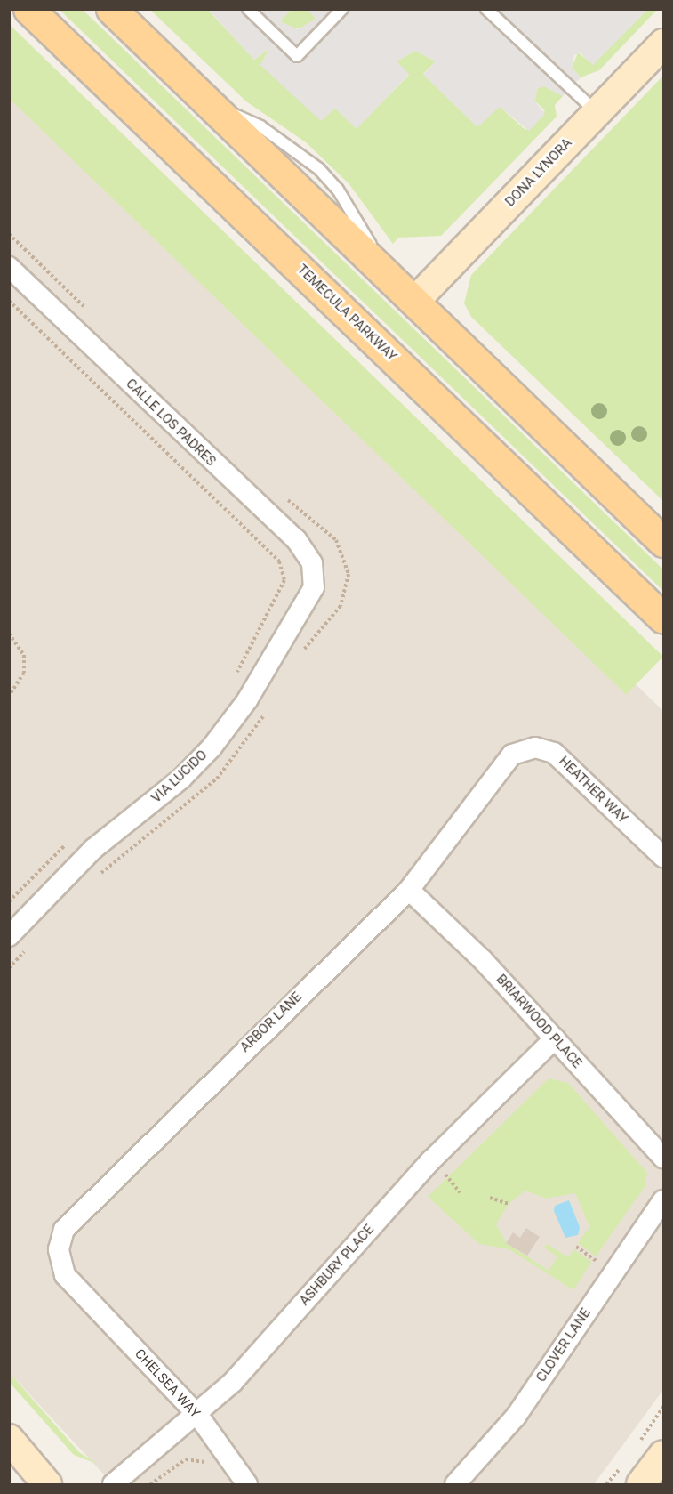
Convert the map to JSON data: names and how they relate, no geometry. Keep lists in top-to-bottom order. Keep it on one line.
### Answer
{"streets":{"main road":["TEMECULA PARKWAY"],"street":["DONA LYNORA","CALLE LOS PADRES","VIA LUCIDO","HEATHER WAY","BRIARWOOD PLACE","ARBOR LANE","ASHBURY PLACE","CLOVER LANE","CHELSEA WAY"]},"crossings":[["CALLE LOS PADRES","VIA LUCIDO"],["HEATHER WAY","ARBOR LANE"],["BRIARWOOD PLACE","ARBOR LANE"],["BRIARWOOD PLACE","ASHBURY PLACE"],["ARBOR LANE","CHELSEA WAY"],["ASHBURY PLACE","CHELSEA WAY"]]}
